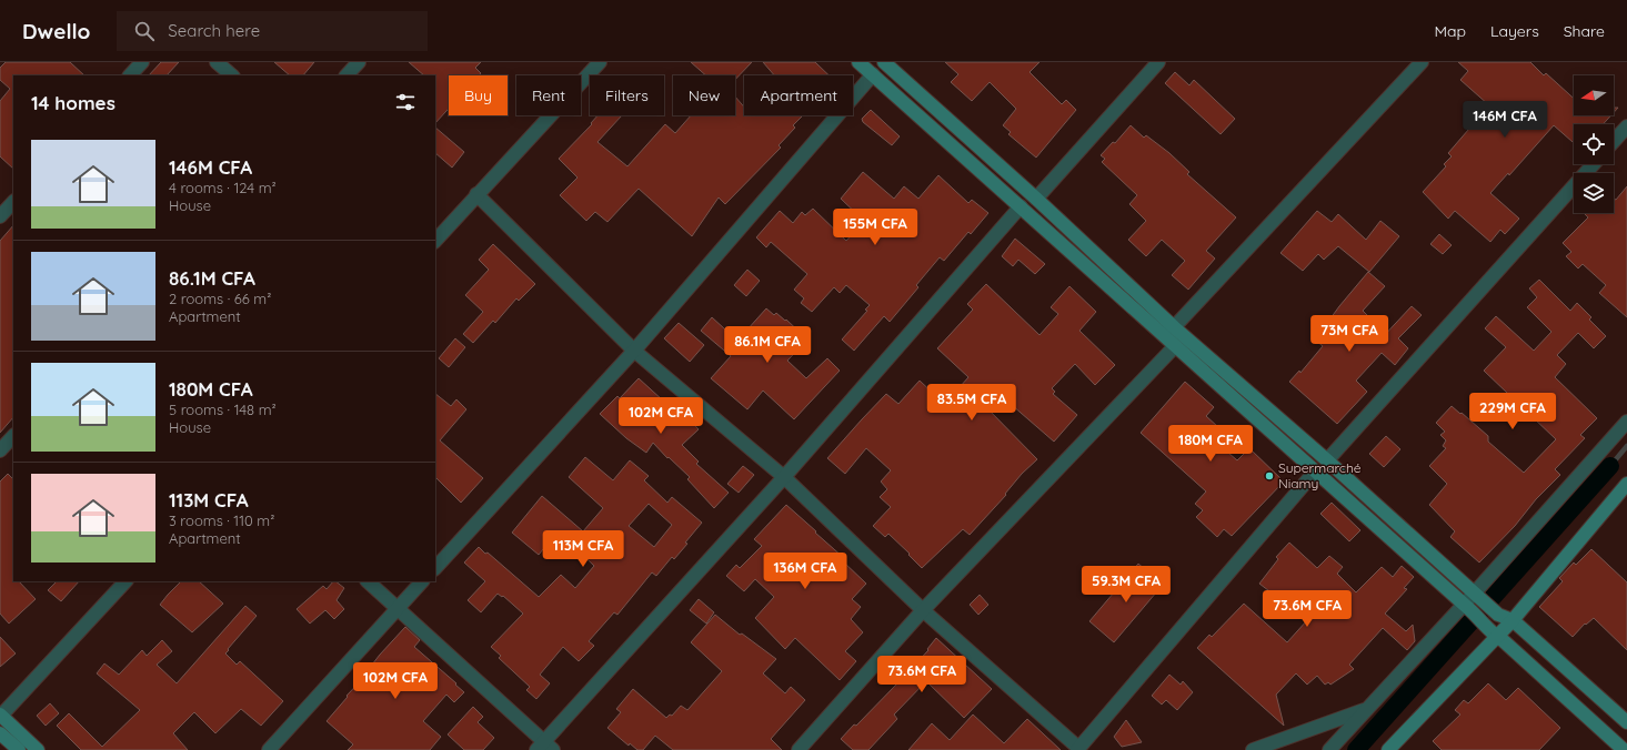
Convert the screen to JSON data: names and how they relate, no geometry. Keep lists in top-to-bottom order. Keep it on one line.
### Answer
{"places":["Supermarché Niamy"],"north":"left","page":{"header":"Dwello","search":"Search here","nav":["Map","Layers","Share"],"chip":["Buy","Rent","Filters","New","Apartment"],"heading":"14 homes","price":["146M CFA","155M CFA","73M CFA","86.1M CFA","83.5M CFA","229M CFA","102M CFA","180M CFA","113M CFA","136M CFA","59.3M CFA","73.6M CFA","73.6M CFA","102M CFA"],"list":[{"name":"146M CFA","note":"4 rooms · 124 m² · House"},{"name":"86.1M CFA","note":"2 rooms · 66 m² · Apartment"},{"name":"180M CFA","note":"5 rooms · 148 m² · House"},{"name":"113M CFA","note":"3 rooms · 110 m² · Apartment"}]}}
